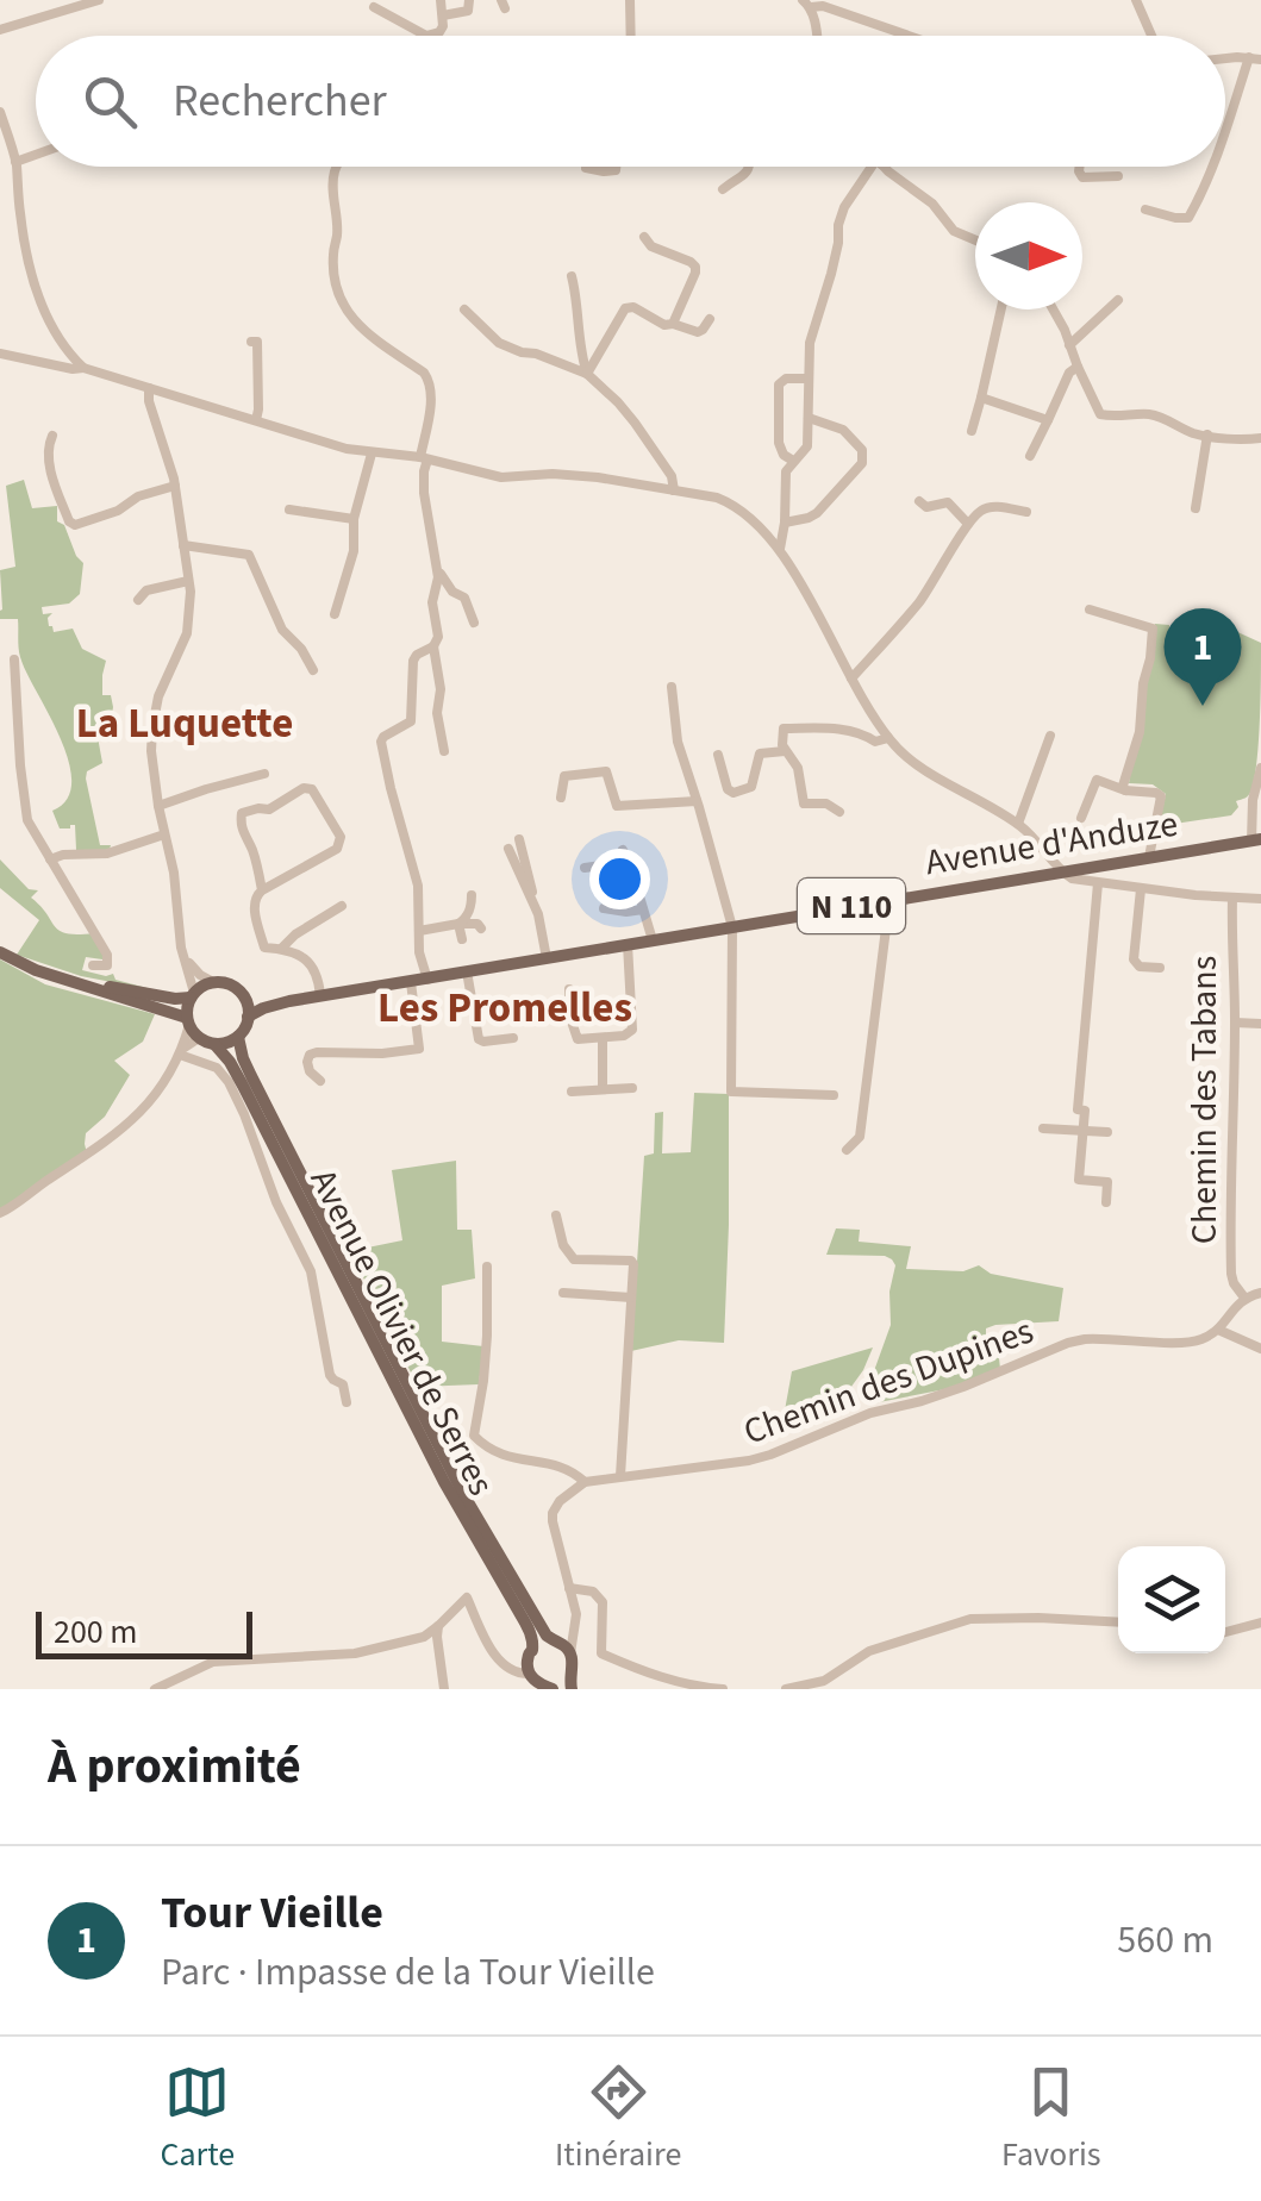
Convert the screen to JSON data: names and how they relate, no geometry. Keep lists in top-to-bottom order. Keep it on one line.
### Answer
{"streets":{"main road":["Avenue d'Anduze","N 110","Avenue Olivier de Serres"],"street":["Chemin des Tabans","Chemin des Dupines"]},"crossings":[["Avenue d'Anduze","Avenue Olivier de Serres"]],"districts":["La Luquette","Les Promelles"],"scale_bar":"200 m","north":"right","page":{"search":"Rechercher","pins":"1","scale":"200 m","heading":"À proximité","list":[{"mark":"1","name":"Tour Vieille","note":"Parc · Impasse de la Tour Vieille","value":"560 m"}],"nav":["Carte","Itinéraire","Favoris"]}}
